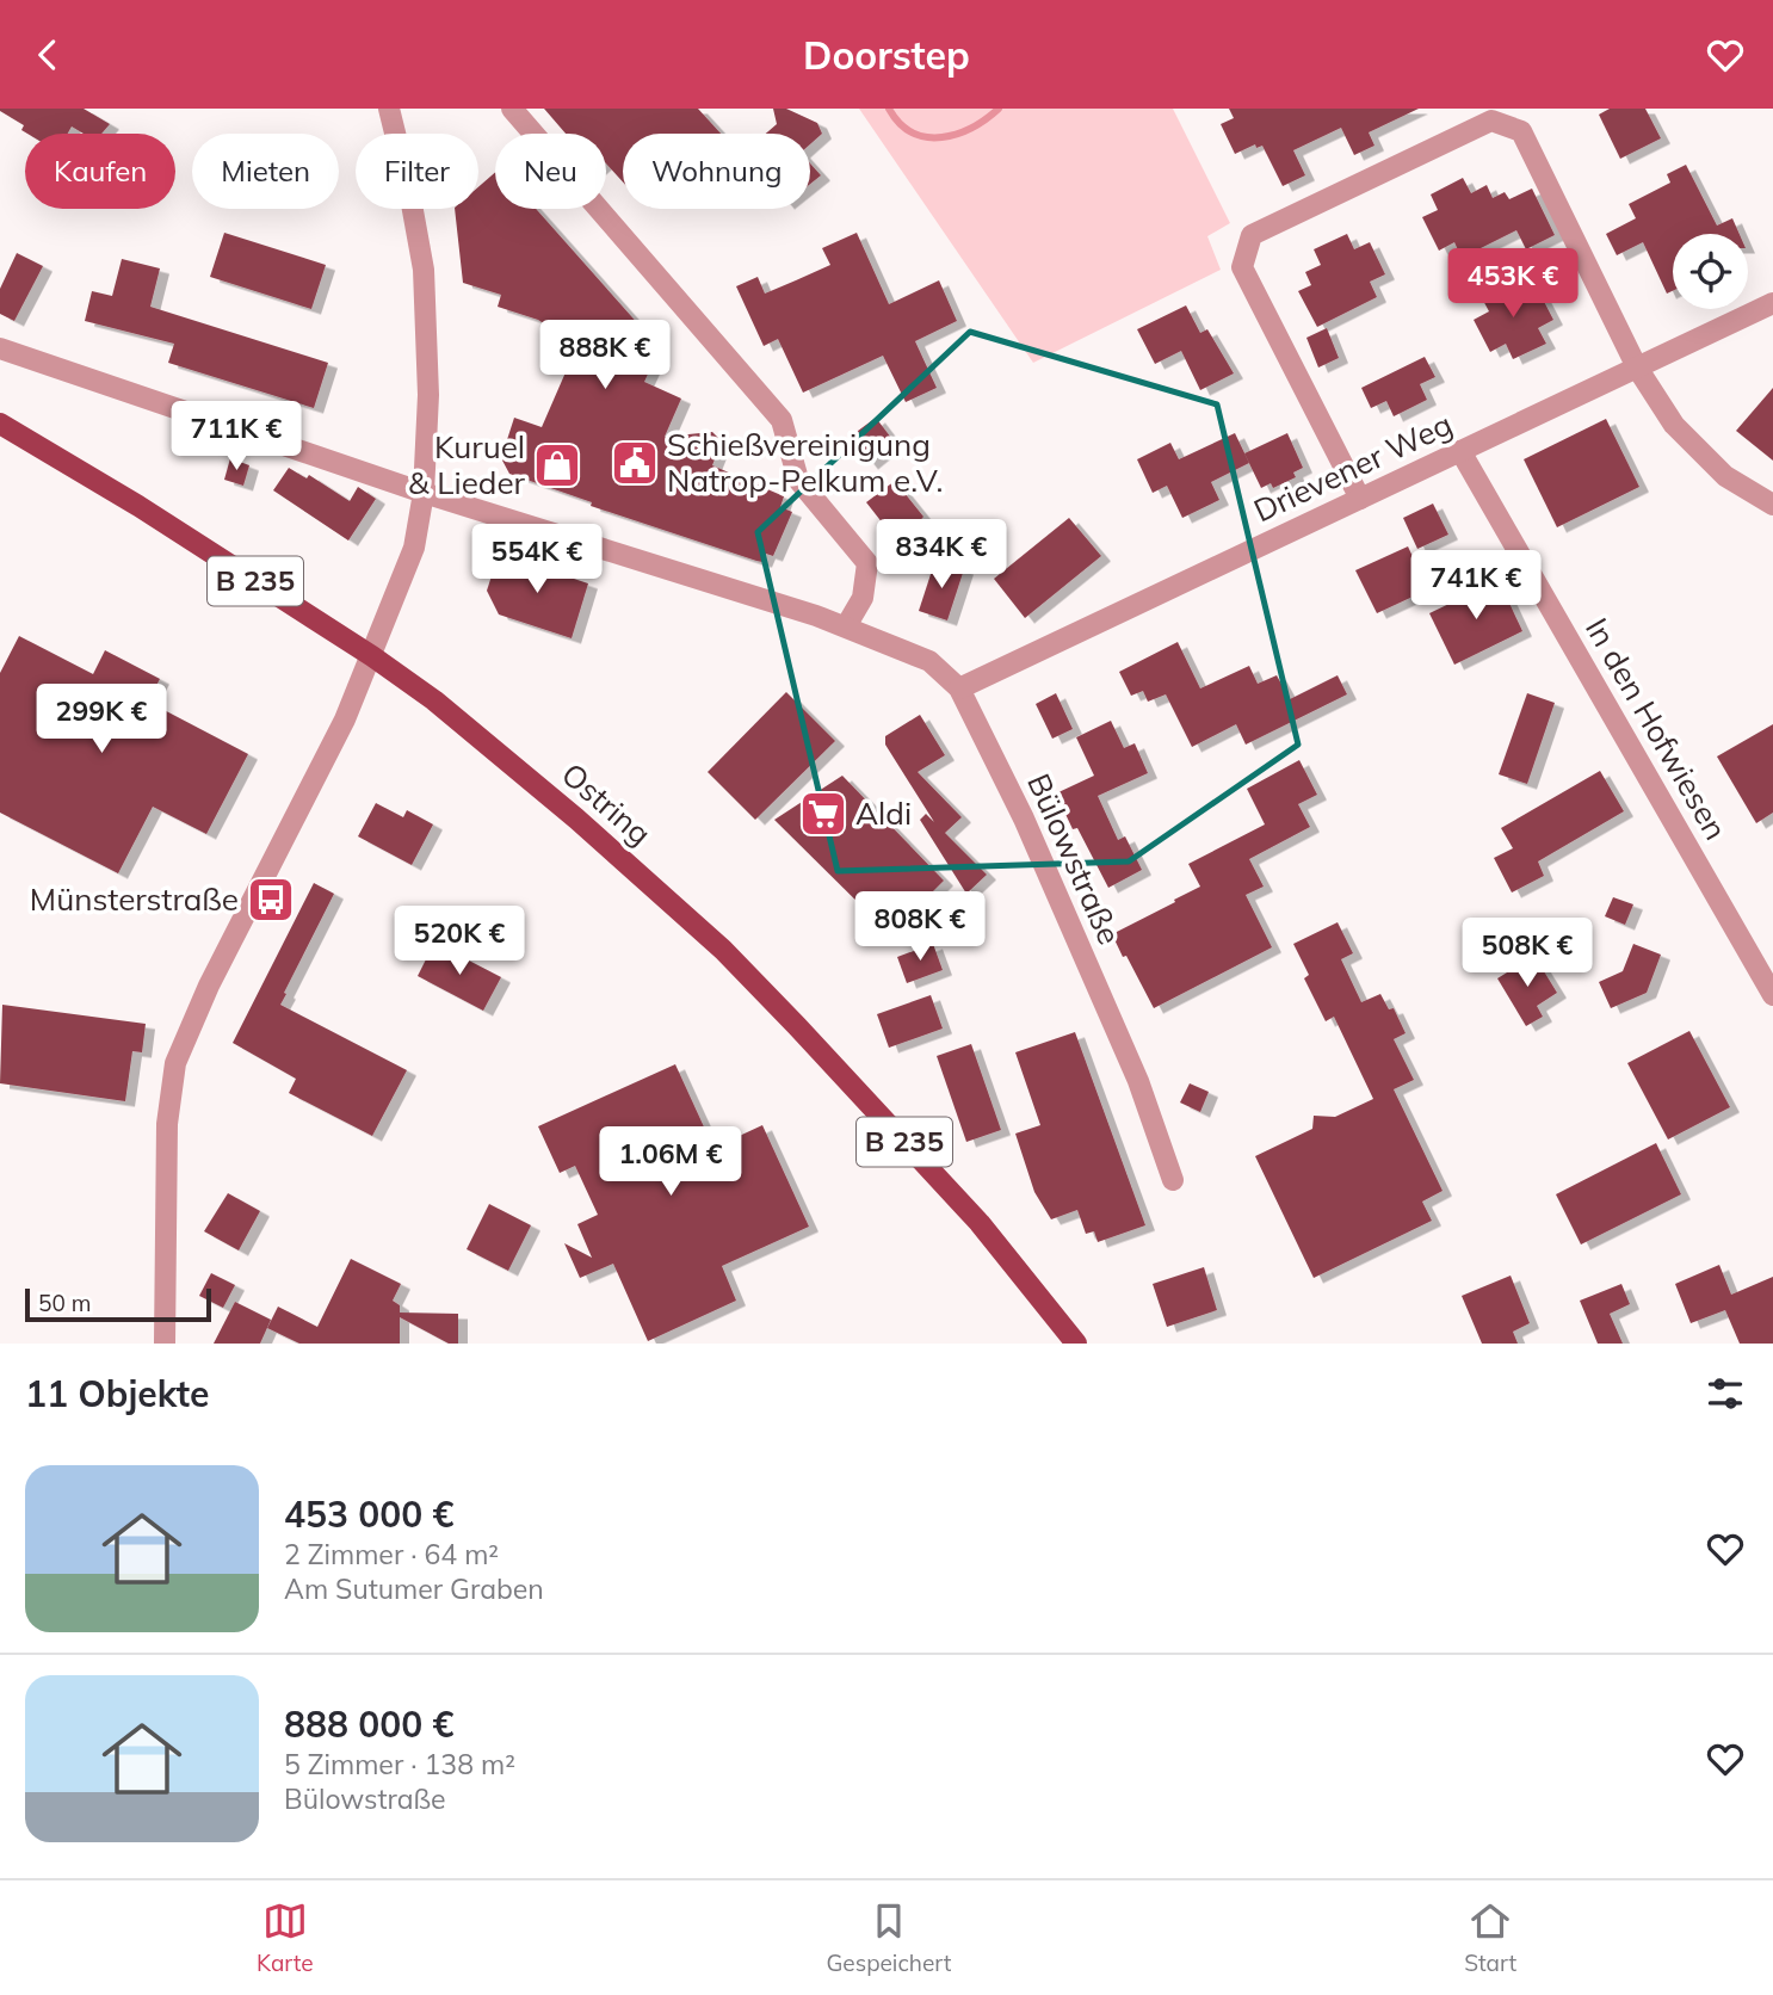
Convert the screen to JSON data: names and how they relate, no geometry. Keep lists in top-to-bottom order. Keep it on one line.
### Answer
{"streets":{"main road":["B 235","Ostring"],"street":["Drievener Weg","In den Hofwiesen","Bülowstraße"]},"crossings":[["Drievener Weg","In den Hofwiesen"],["Drievener Weg","Bülowstraße"]],"places":{"public building":["Schießvereinigung Natrop-Pelkum e.V."],"shop":["Kuruel & Lieder"],"supermarket":["Aldi"],"bus stop":["Münsterstraße"]},"scale_bar":"50 m","page":{"header":"Doorstep","chip":["Kaufen","Mieten","Filter","Neu","Wohnung"],"price":["453K €","888K €","711K €","834K €","554K €","741K €","299K €","808K €","520K €","508K €","1.06M €"],"scale":"50 m","heading":"11 Objekte","list":[{"name":"453 000 €","note":"2 Zimmer · 64 m² · Am Sutumer Graben"},{"name":"888 000 €","note":"5 Zimmer · 138 m² · Bülowstraße"}],"tabs":["Karte","Gespeichert","Start"]}}
